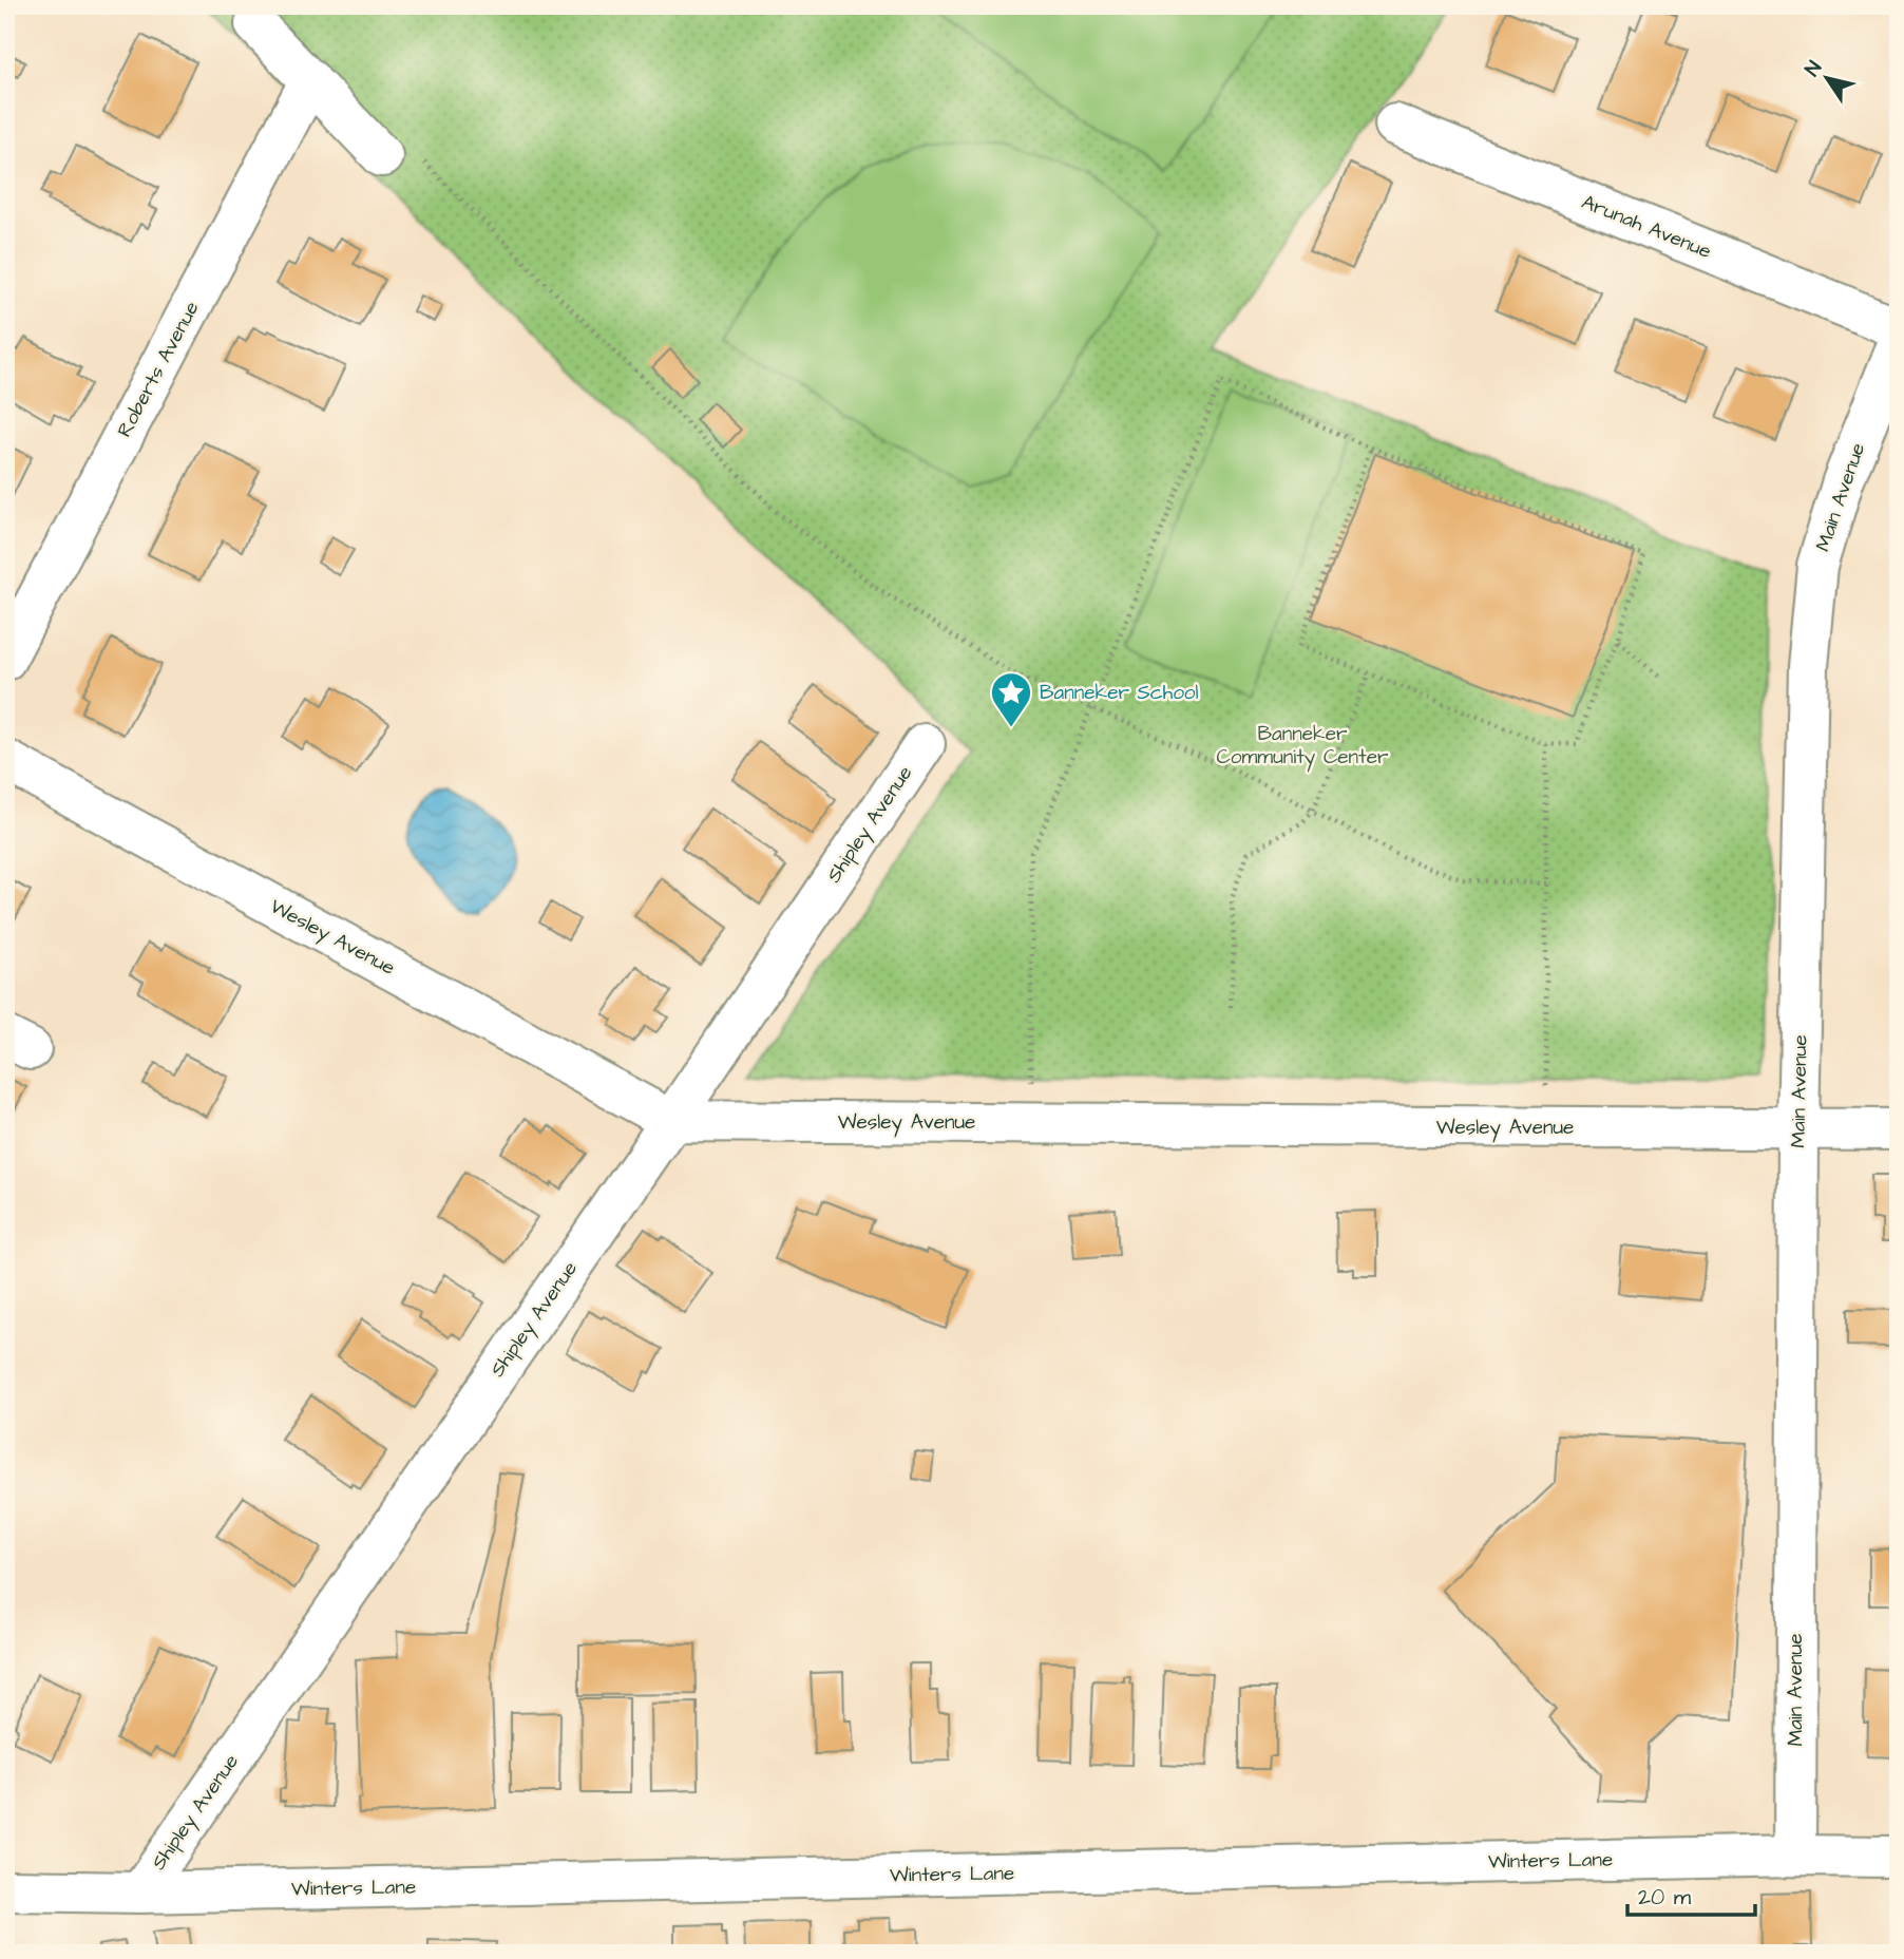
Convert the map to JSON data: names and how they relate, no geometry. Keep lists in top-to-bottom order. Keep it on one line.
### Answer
{"streets":{"street":["Arunah Avenue","Roberts Avenue","Main Avenue","Shipley Avenue","Wesley Avenue","Winters Lane"]},"crossings":[["Main Avenue","Wesley Avenue"],["Main Avenue","Winters Lane"],["Shipley Avenue","Wesley Avenue"],["Shipley Avenue","Winters Lane"]],"parks":["Banneker Community Center"],"places":{"place":["Banneker School"]},"scale_bar":"20 m","north":"top left"}
